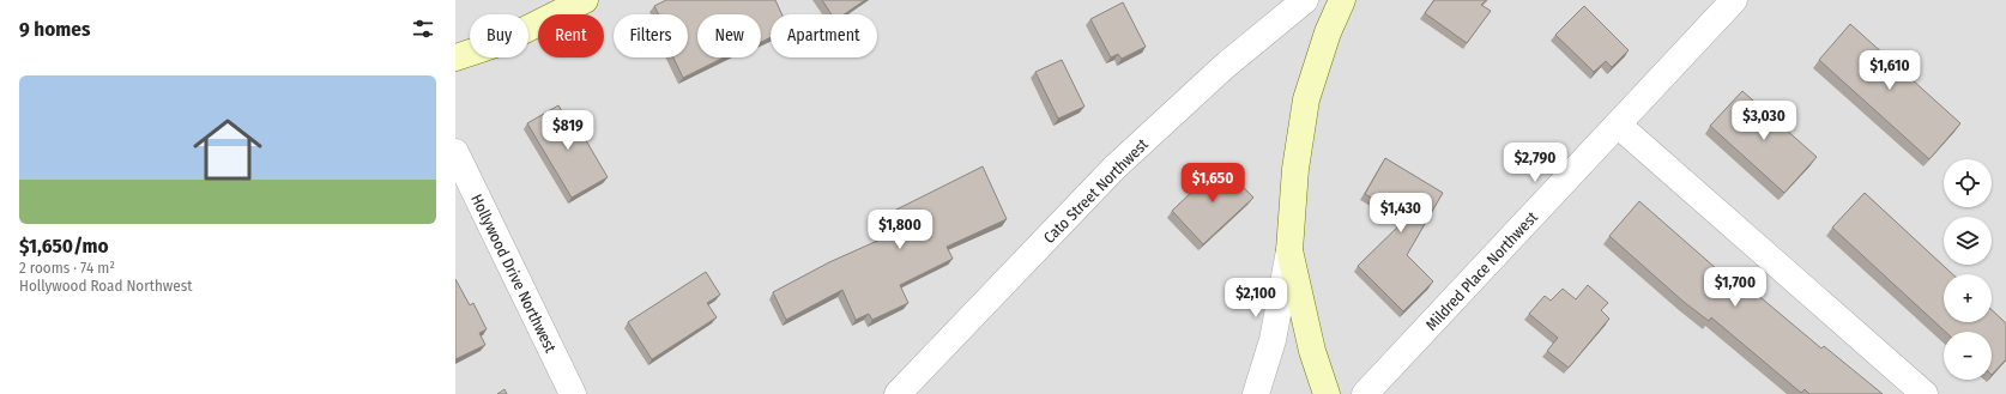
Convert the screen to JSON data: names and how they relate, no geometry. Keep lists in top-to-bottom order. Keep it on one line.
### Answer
{"streets":{"street":["Cato Street Northwest","Mildred Place Northwest","Hollywood Drive Northwest"]},"page":{"heading":"9 homes","chip":["Buy","Rent","Filters","New","Apartment"],"price":["$1,610","$3,030","$819","$2,790","$1,650","$1,430","$1,800","$1,700","$2,100"],"list":[{"name":"$1,650/mo","note":"2 rooms · 74 m² · Hollywood Road Northwest"}],"map_buttons":["+","−"]}}
